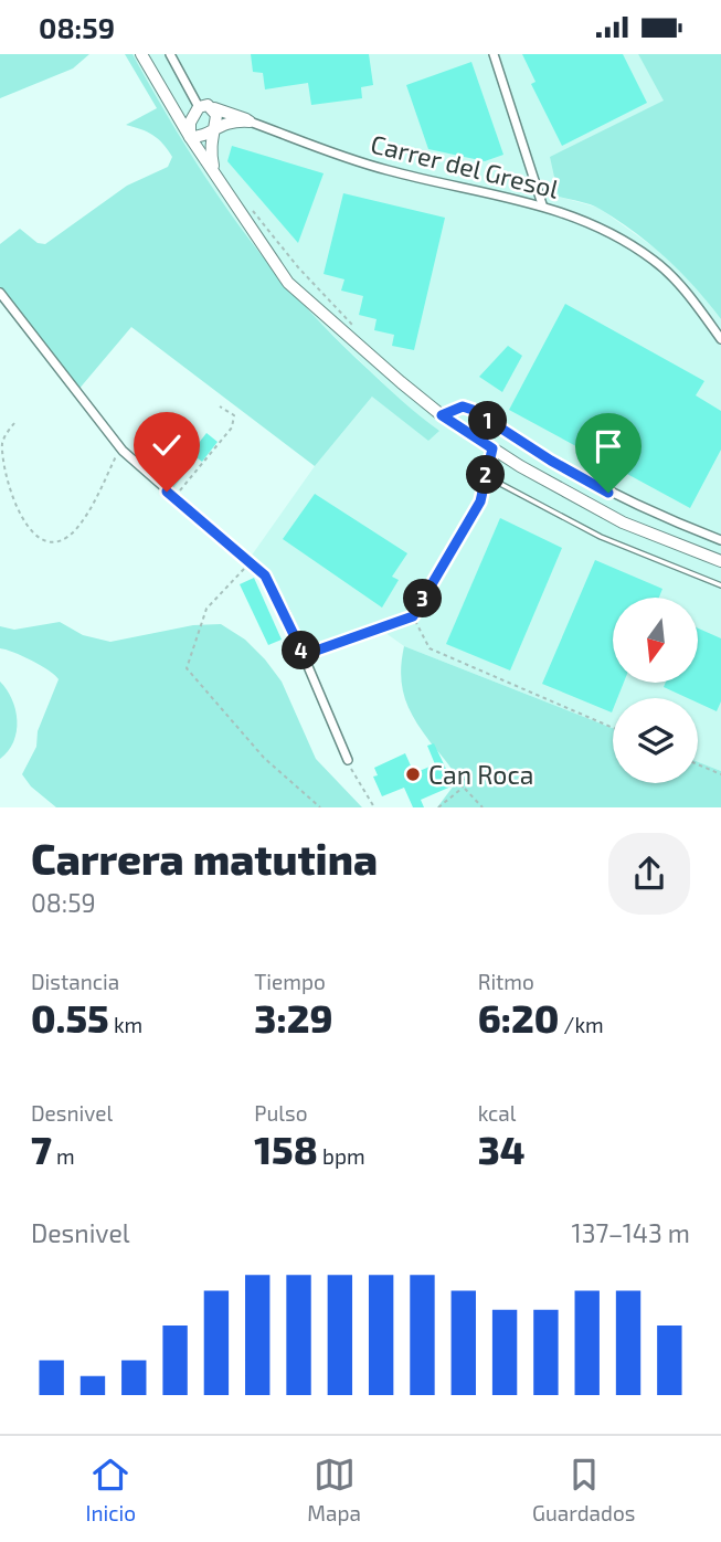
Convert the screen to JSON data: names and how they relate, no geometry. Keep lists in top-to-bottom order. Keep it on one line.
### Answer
{"streets":{"street":["Carrer del Gresol"]},"places":["Can Roca"],"north":"bottom","page":{"status":"08:59","pins":["1","2","3","4"],"heading":["Carrera matutina","08:59"],"stats":[["Distancia","0.55 km"],["Tiempo","3:29"],["Ritmo","6:20 /km"],["Desnivel","7 m"],["Pulso","158 bpm"],["kcal","34"]],"chart":["Desnivel","137–143 m"],"tabs":["Inicio","Mapa","Guardados"]}}
